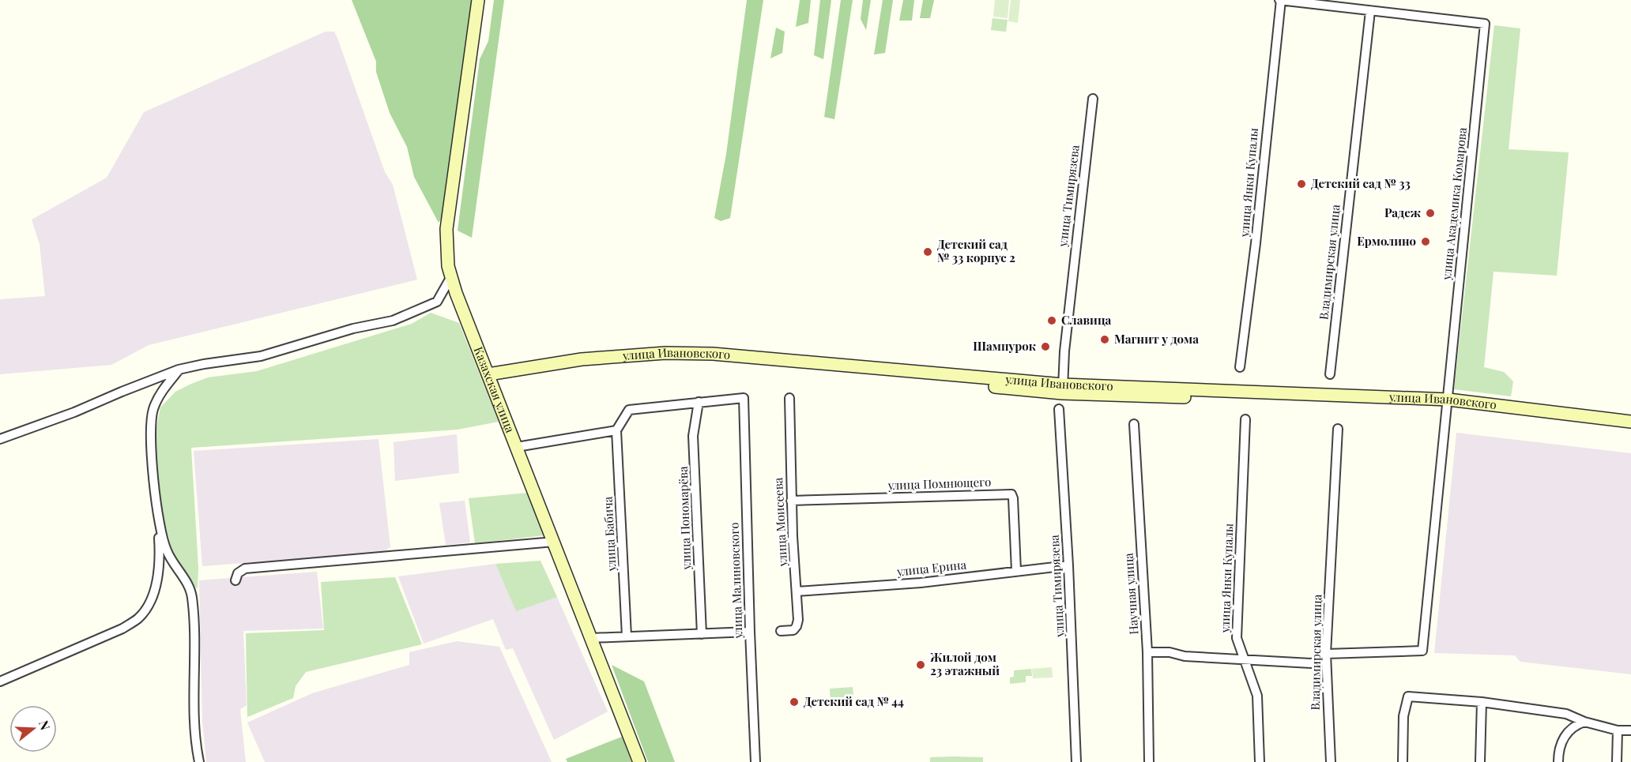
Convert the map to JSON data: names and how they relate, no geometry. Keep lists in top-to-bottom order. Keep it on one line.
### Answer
{"streets":{"street":["улица Янки Купалы","улица Тимирязева","улица Академика Комарова","Владимирская улица","улица Ивановского","Казахская улица","улица Помнющего","улица Пономарёва","улица Моисеева","улица Бабича","улица Ерина","улица Малиновского","Научная улица"]},"crossings":[["улица Тимирязева","улица Ивановского"],["улица Тимирязева","улица Ерина"],["улица Академика Комарова","Владимирская улица"],["улица Академика Комарова","улица Ивановского"],["улица Ивановского","Казахская улица"],["улица Помнющего","улица Моисеева"],["улица Помнющего","улица Ерина"],["улица Пономарёва","улица Малиновского"],["улица Моисеева","улица Ерина"]],"places":["Детский сад № 33","Радеж","Ермолино","Детский сад № 33 корпус 2","Славица","Магнит у дома","Шампурок","Жилой дом 23 этажный","Детский сад № 44"],"north":"right"}
